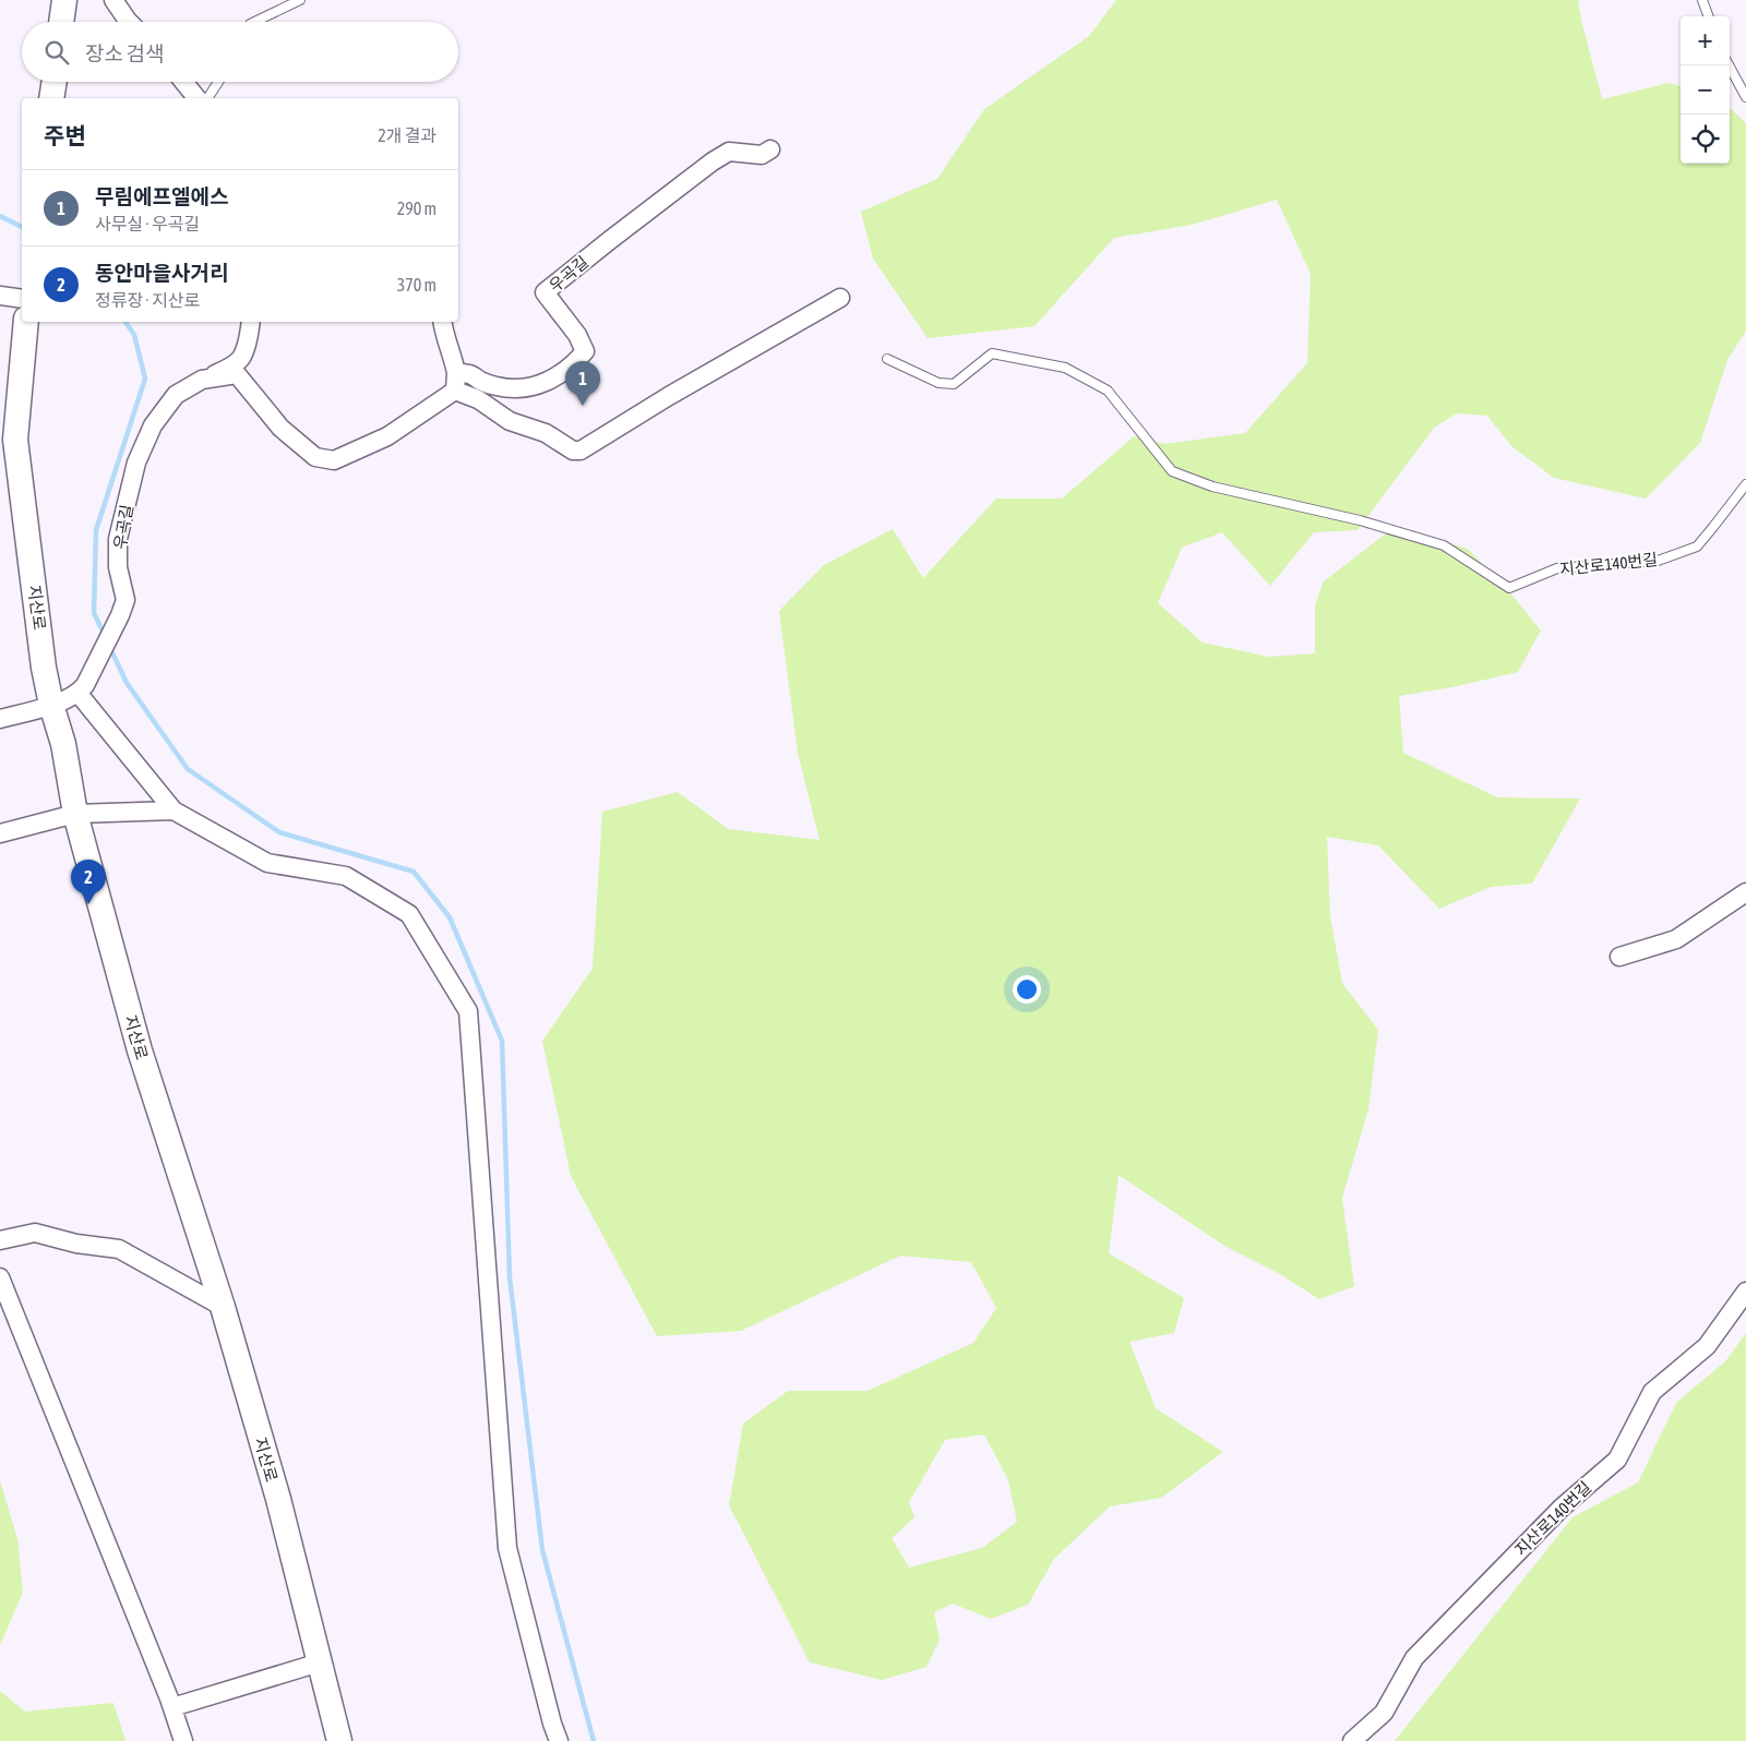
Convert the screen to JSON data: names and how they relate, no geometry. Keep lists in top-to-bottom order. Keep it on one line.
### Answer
{"streets":{"main road":["지산로"],"street":["우곡길","지산로140번길"]},"page":{"map_buttons":["+","−"],"search":"장소 검색","heading":["주변","2개 결과"],"list":[{"mark":"1","name":"무림에프엘에스","note":"사무실 · 우곡길","value":"290 m"},{"mark":"2","name":"동안마을사거리","note":"정류장 · 지산로","value":"370 m"}],"pins":["1","2"]}}
